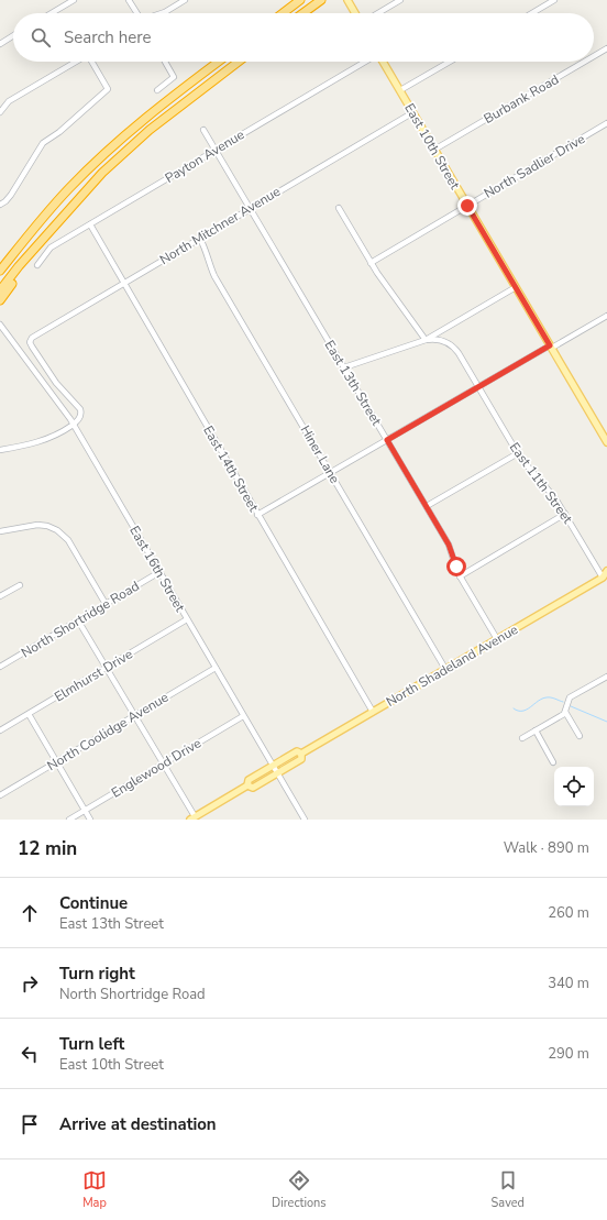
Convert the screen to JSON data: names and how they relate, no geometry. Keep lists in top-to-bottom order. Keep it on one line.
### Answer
{"streets":{"main road":["East 10th Street","North Shadeland Avenue"],"street":["Burbank Road","Payton Avenue","North Sadlier Drive","North Mitchner Avenue","East 13th Street","Hiner Lane","East 14th Street","East 11th Street","East 16th Street","North Shortridge Road","Elmhurst Drive","North Coolidge Avenue","Englewood Drive"]},"crossings":[["Burbank Road","East 10th Street"],["East 10th Street","North Sadlier Drive"],["East 10th Street","North Mitchner Avenue"],["Payton Avenue","East 13th Street"],["Payton Avenue","East 14th Street"],["North Mitchner Avenue","East 13th Street"],["North Mitchner Avenue","Hiner Lane"],["North Mitchner Avenue","East 14th Street"],["North Mitchner Avenue","East 16th Street"],["East 13th Street","North Shadeland Avenue"],["Hiner Lane","North Shadeland Avenue"],["East 14th Street","North Shadeland Avenue"],["East 11th Street","North Shadeland Avenue"],["East 16th Street","North Shortridge Road"],["East 16th Street","North Shadeland Avenue"],["East 16th Street","Elmhurst Drive"],["East 16th Street","North Coolidge Avenue"],["East 16th Street","Englewood Drive"]],"page":{"search":"Search here","heading":["12 min","Walk · 890 m"],"list":[["Continue","East 13th Street","260 m"],["Turn right","North Shortridge Road","340 m"],["Turn left","East 10th Street","290 m"],"Arrive at destination"],"nav":["Map","Directions","Saved"]}}
